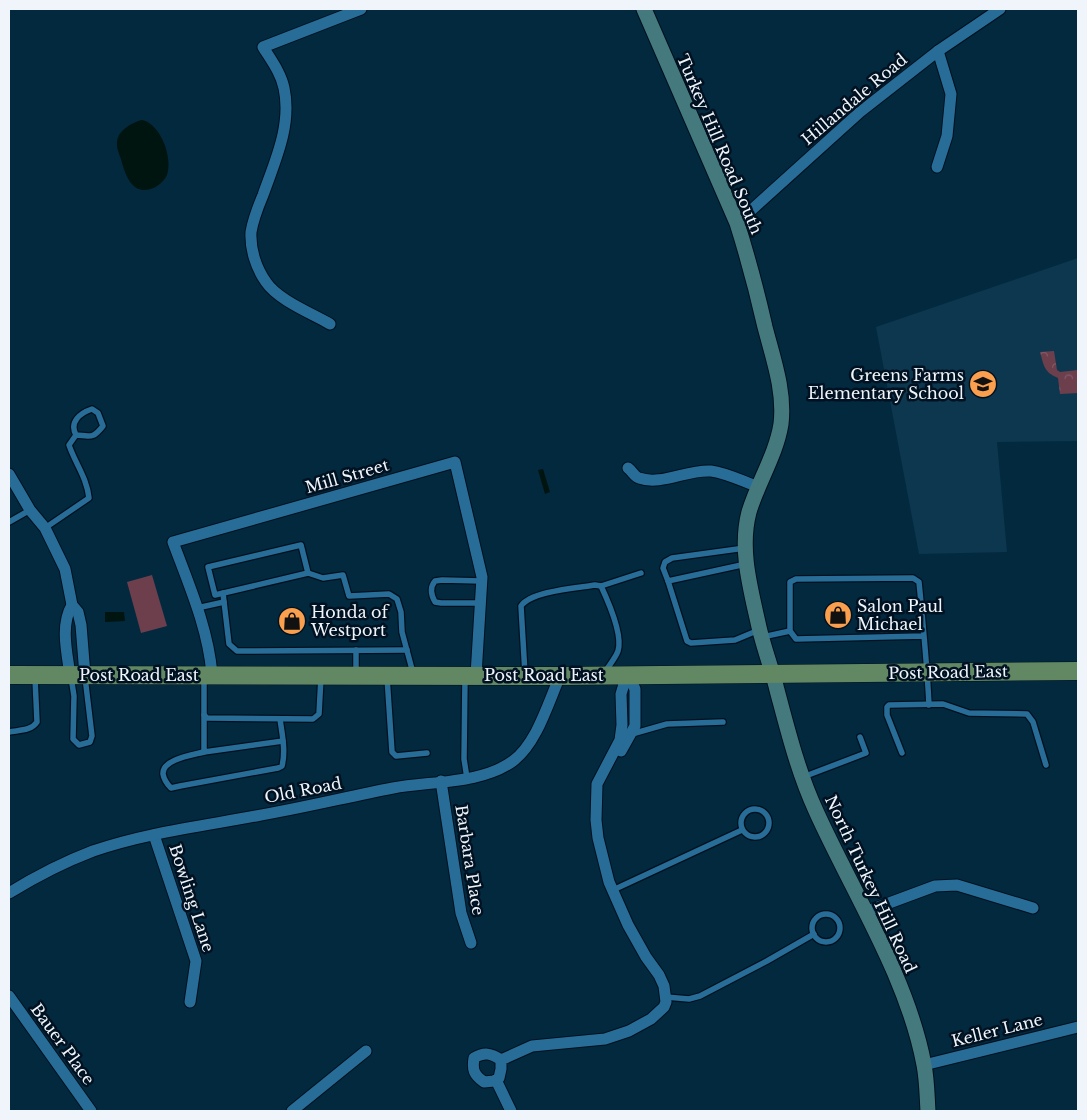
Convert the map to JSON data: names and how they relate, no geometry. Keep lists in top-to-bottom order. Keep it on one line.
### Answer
{"streets":{"main road":["Post Road East"],"street":["Hillandale Road","Turkey Hill Road South","Mill Street","Old Road","Barbara Place","North Turkey Hill Road","Bowling Lane","Keller Lane","Bauer Place"]},"crossings":[["Hillandale Road","Turkey Hill Road South"],["Turkey Hill Road South","Post Road East"],["Turkey Hill Road South","North Turkey Hill Road"],["Mill Street","Post Road East"],["Post Road East","Old Road"],["Post Road East","North Turkey Hill Road"],["Old Road","Barbara Place"],["Old Road","Bowling Lane"],["North Turkey Hill Road","Keller Lane"]],"places":{"school or university":["Greens Farms Elementary School"],"shop":["Salon Paul Michael","Honda of Westport"]}}
